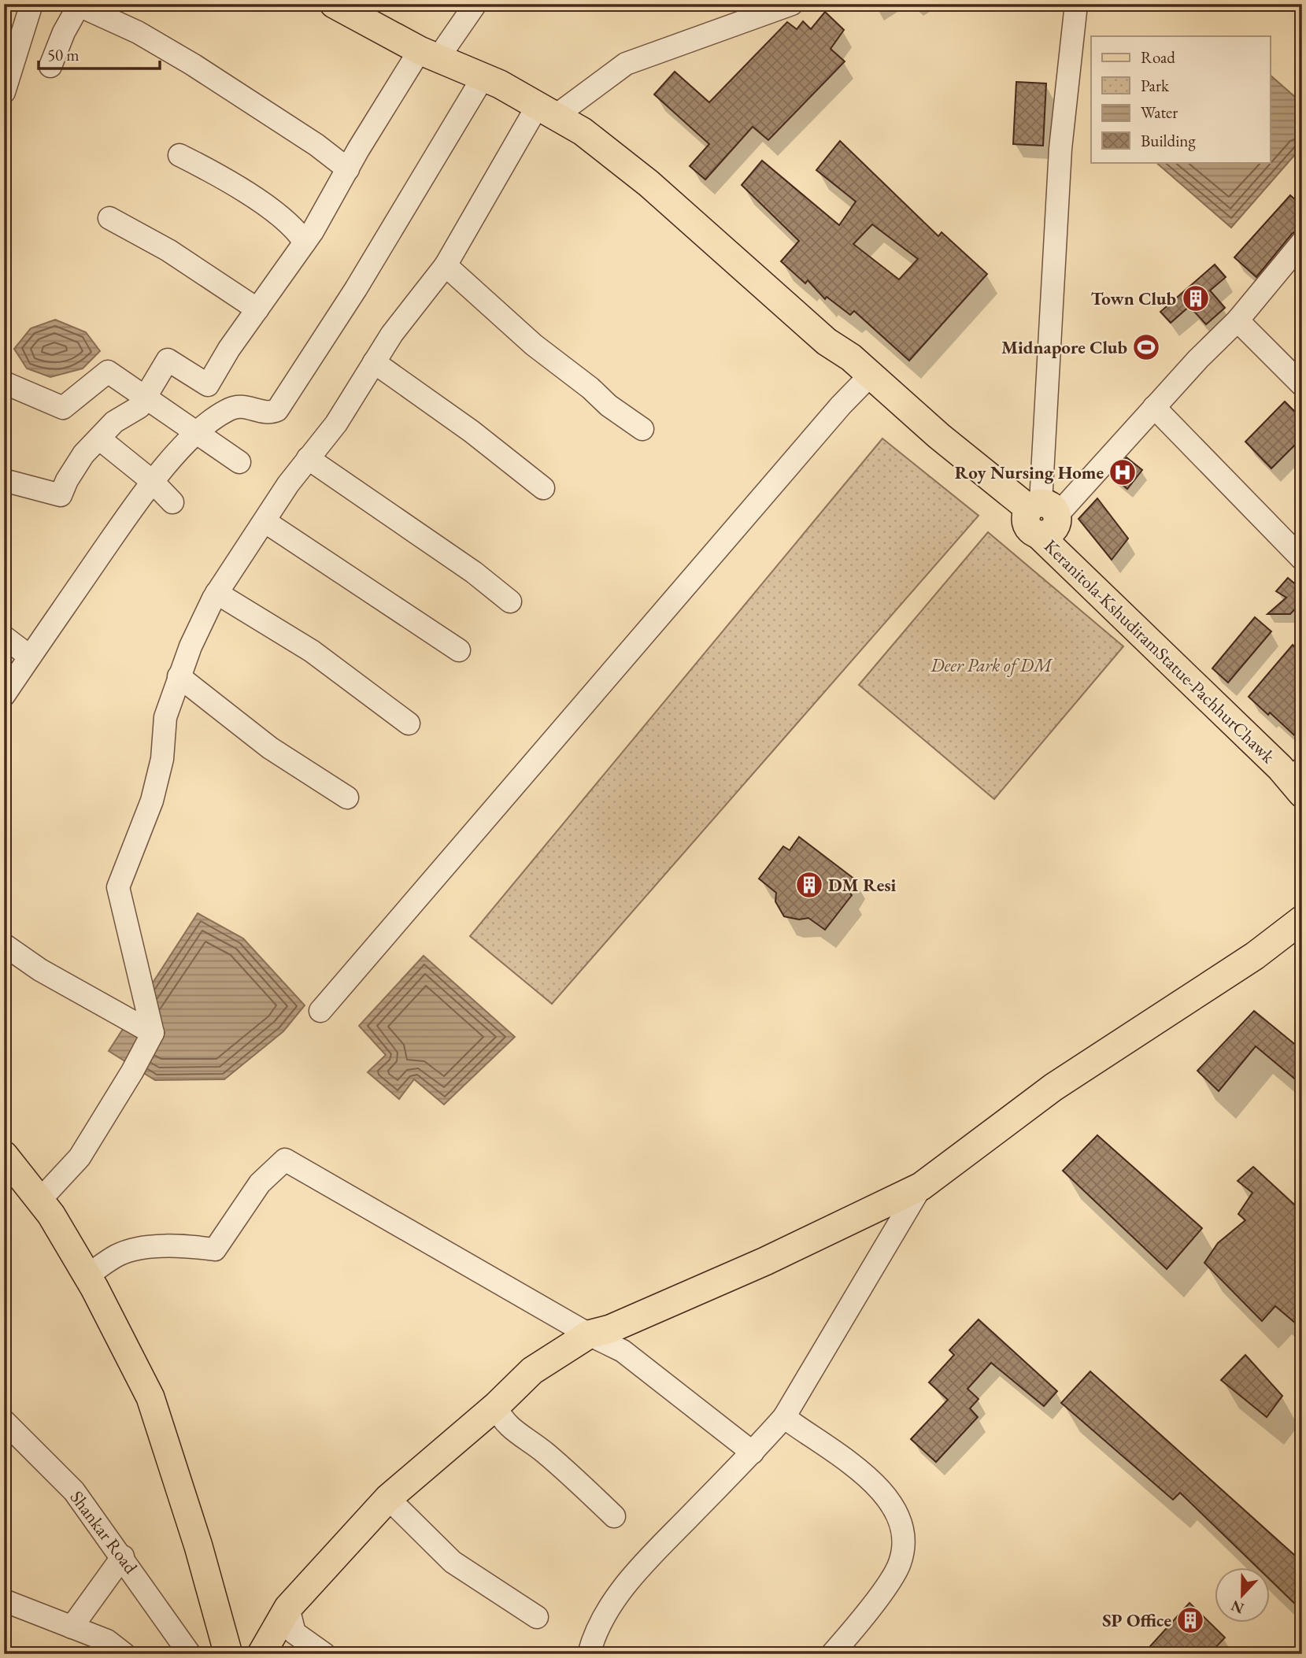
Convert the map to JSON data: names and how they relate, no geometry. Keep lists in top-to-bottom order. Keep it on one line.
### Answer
{"streets":{"main road":["Keranitola-KshudiramStatue-PachhurChawk"],"street":["Shankar Road"]},"parks":["Deer Park of DM"],"places":{"building":["Town Club","DM Resi","SP Office"],"sports":["Midnapore Club"],"hospital":["Roy Nursing Home"]},"legend":["Road","Park","Water","Building"],"scale_bar":"50 m","north":"bottom"}
